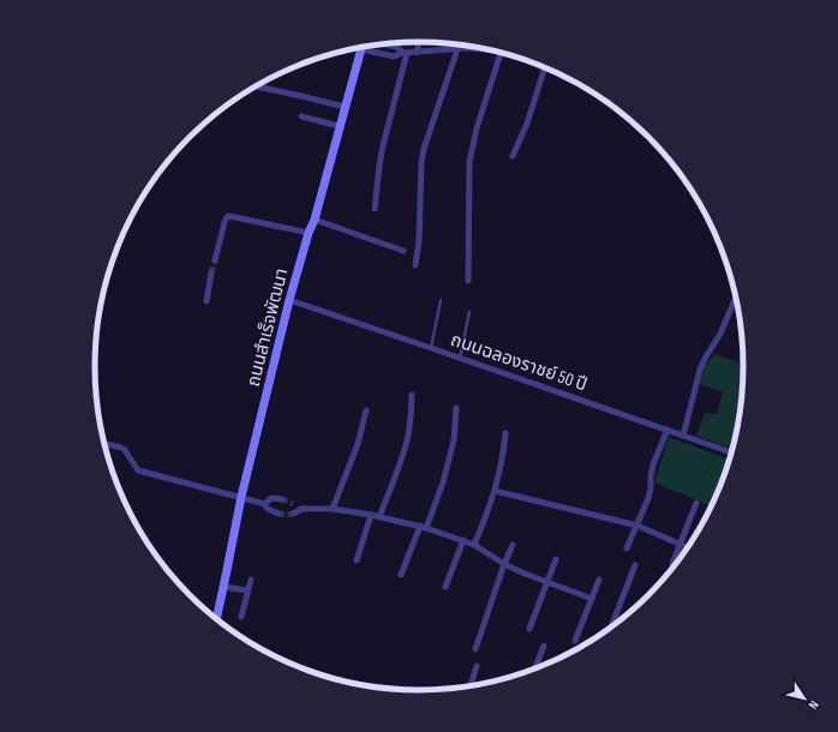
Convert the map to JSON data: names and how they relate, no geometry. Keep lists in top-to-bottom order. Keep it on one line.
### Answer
{"streets":{"street":["ถนนสำเร็จพัฒนา","ถนนฉลองราชย์ 50 ปี"]},"crossings":[["ถนนสำเร็จพัฒนา","ถนนฉลองราชย์ 50 ปี"]],"north":"bottom right"}
